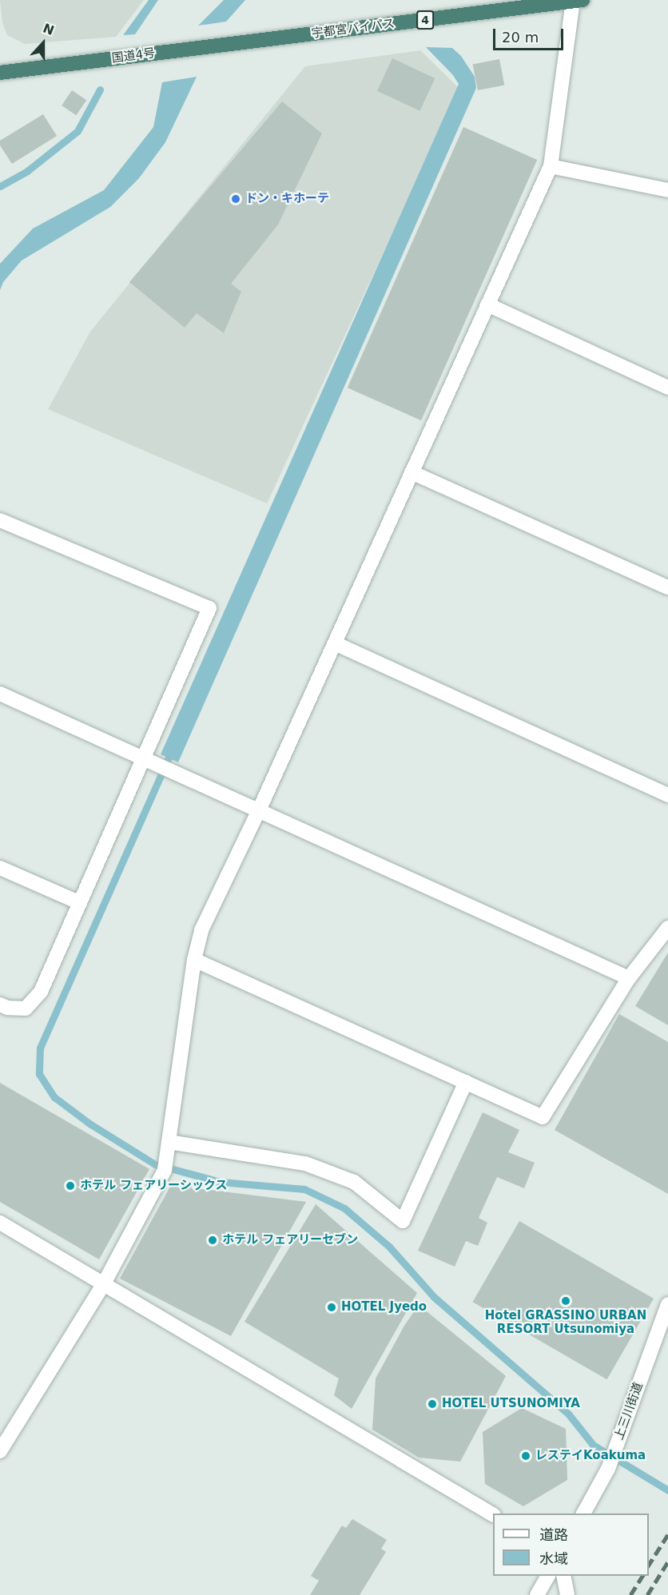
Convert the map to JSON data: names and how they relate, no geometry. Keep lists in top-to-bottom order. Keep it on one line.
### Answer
{"streets":{"highway":["4","宇都宮バイパス","国道4号"],"street":["上三川街道"]},"crossings":[["宇都宮バイパス","国道4号"]],"places":["ドン・キホーテ","ホテル フェアリーシックス","ホテル フェアリーセブン","Hotel GRASSINO URBAN RESORT Utsunomiya","HOTEL Jyedo","HOTEL UTSUNOMIYA","レステイKoakuma"],"legend":["道路","水域"],"scale_bar":"20 m","north":"top"}
